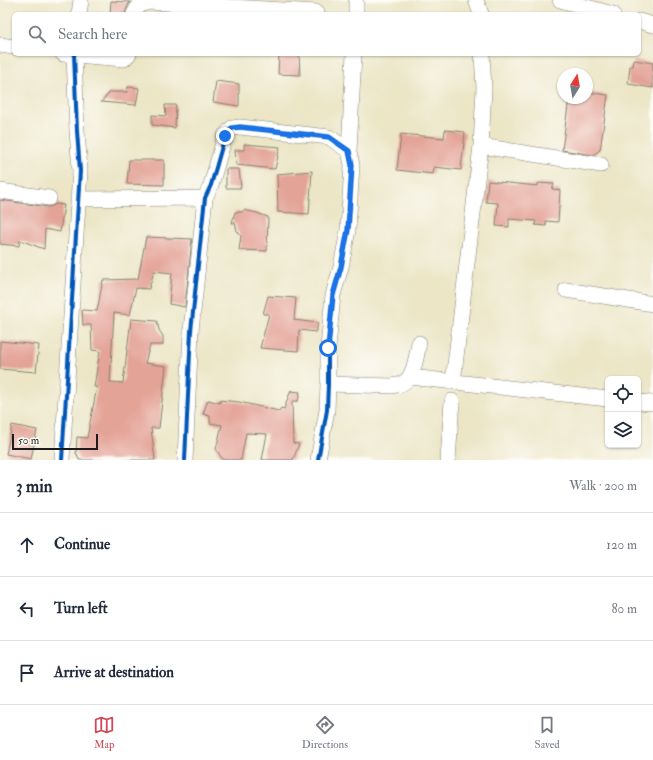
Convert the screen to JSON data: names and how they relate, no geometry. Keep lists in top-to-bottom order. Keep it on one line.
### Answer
{"scale_bar":"50 m","north":"top","page":{"search":"Search here","scale":"50 m","heading":["3 min","Walk · 200 m"],"list":[["Continue","120 m"],["Turn left","80 m"],"Arrive at destination"],"nav":["Map","Directions","Saved"]}}
